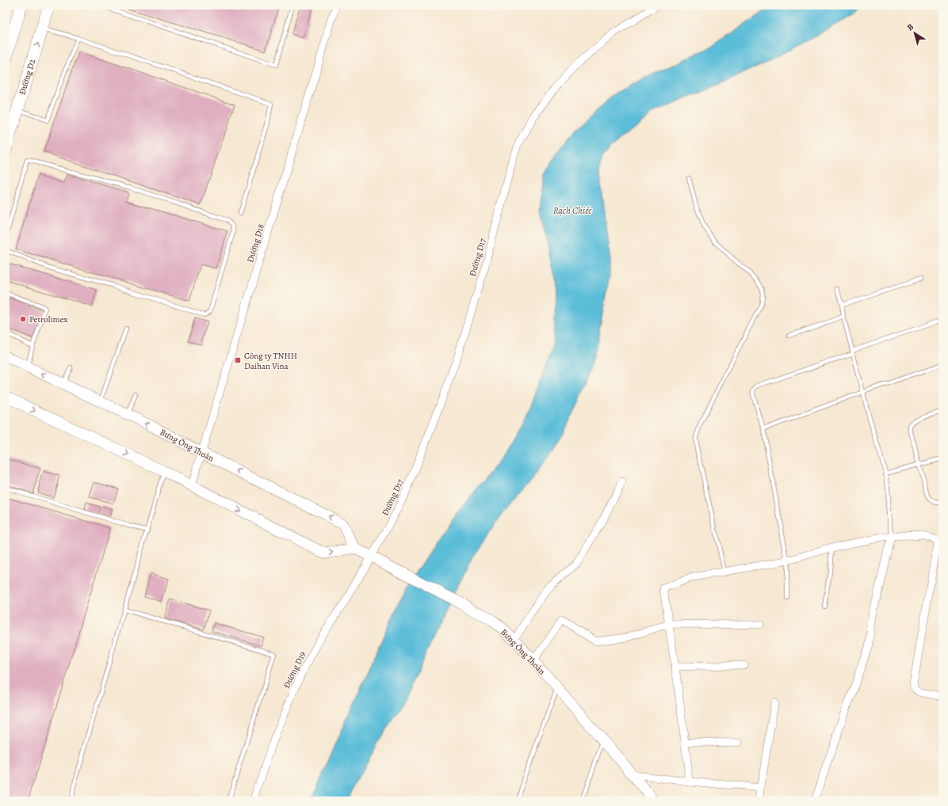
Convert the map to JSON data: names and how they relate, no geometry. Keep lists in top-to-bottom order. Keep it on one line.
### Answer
{"streets":{"main road":["Đường D2"],"street":["Đường D18","Đường D17","Bưng Ông Thoàn","Đường D19"]},"crossings":[["Đường D18","Bưng Ông Thoàn"],["Đường D17","Bưng Ông Thoàn"],["Đường D17","Đường D19"],["Bưng Ông Thoàn","Đường D19"]],"water":["Rạch Chiếc"],"places":{"other":["Petrolimex"],"transit":["Công ty TNHH Daihan Vina"]},"north":"top left"}
